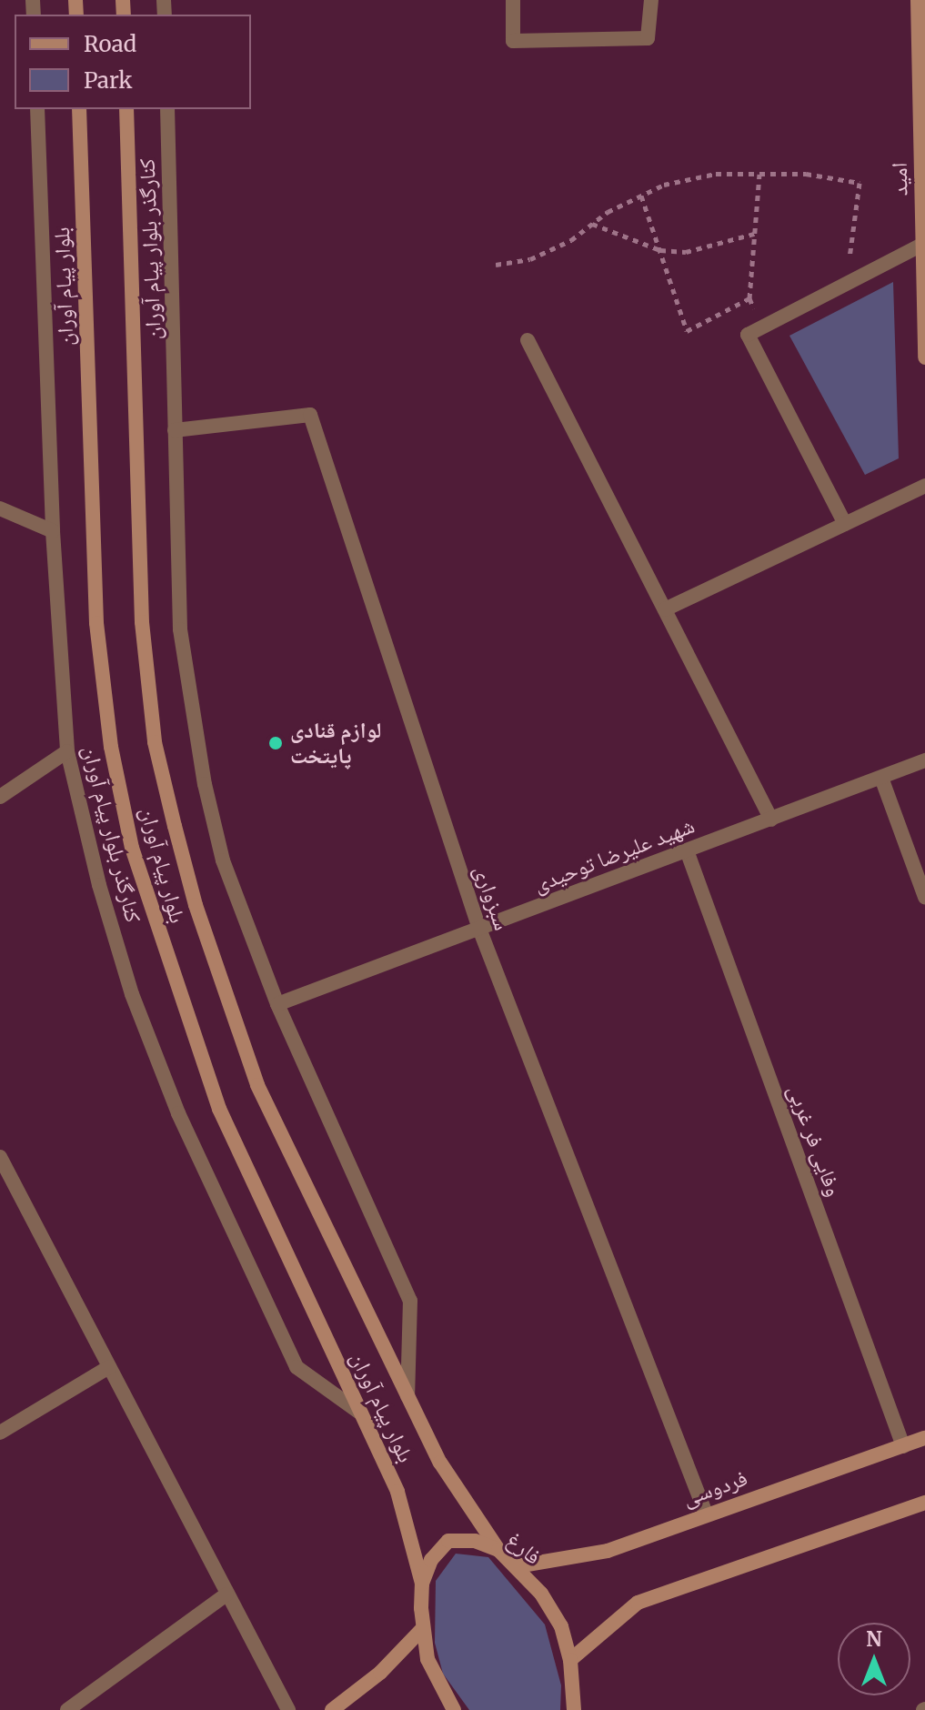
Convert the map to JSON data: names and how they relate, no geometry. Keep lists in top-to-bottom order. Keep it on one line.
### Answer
{"streets":{"main road":["امید","بلوار پیام آوران","فردوسی","فارغ"],"street":["کنارگذر بلوار پیام آوران","شهید علیرضا توحیدی","سبزواری","وفایی فر غربی"]},"crossings":[["کنارگذر بلوار پیام آوران","بلوار پیام آوران"],["کنارگذر بلوار پیام آوران","شهید علیرضا توحیدی"],["کنارگذر بلوار پیام آوران","سبزواری"],["بلوار پیام آوران","فارغ"],["شهید علیرضا توحیدی","سبزواری"],["شهید علیرضا توحیدی","وفایی فر غربی"],["سبزواری","فردوسی"],["وفایی فر غربی","فردوسی"],["فردوسی","فارغ"]],"places":["لوازم قنادی پایتخت"],"legend":["Road","Park"],"north":"top"}
